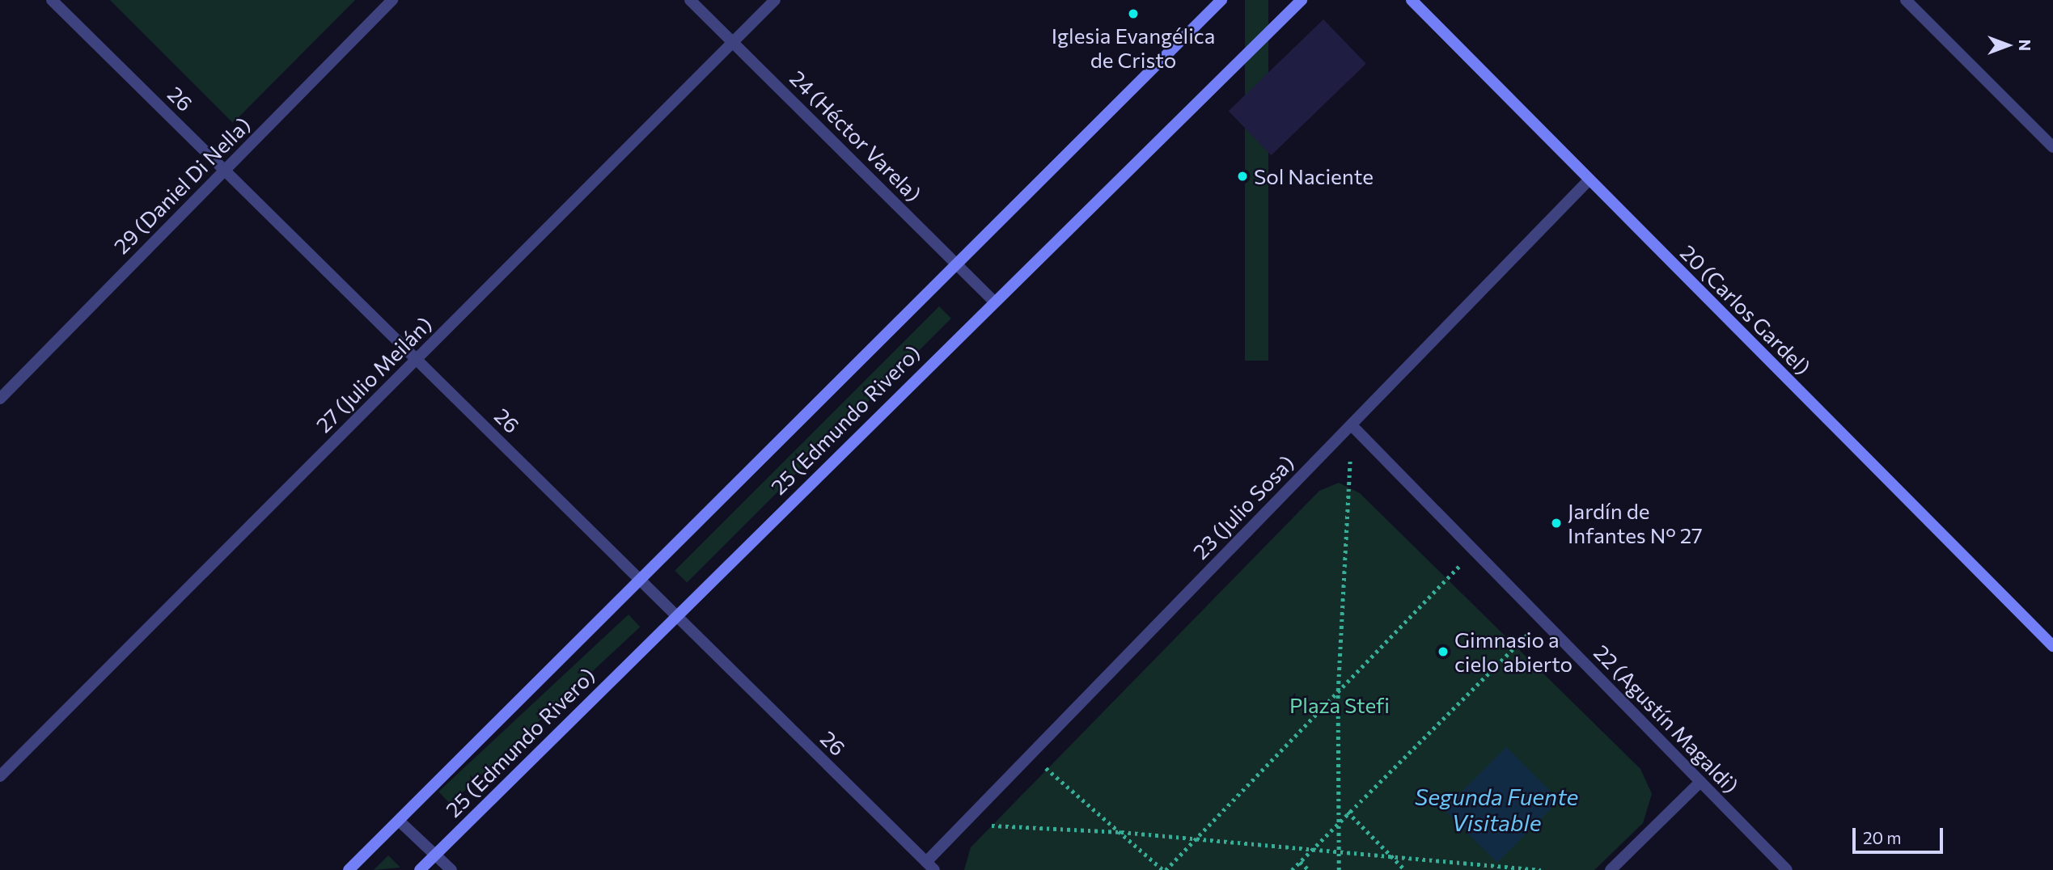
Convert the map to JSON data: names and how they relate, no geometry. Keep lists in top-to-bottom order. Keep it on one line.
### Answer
{"streets":{"street":["26","24 (Héctor Varela)","29 (Daniel Di Nella)","20 (Carlos Gardel)","27 (Julio Meilán)","25 (Edmundo Rivero)","23 (Julio Sosa)","22 (Agustín Magaldi)"]},"crossings":[["26","29 (Daniel Di Nella)"],["26","27 (Julio Meilán)"],["26","25 (Edmundo Rivero)"],["26","23 (Julio Sosa)"],["24 (Héctor Varela)","27 (Julio Meilán)"],["24 (Héctor Varela)","25 (Edmundo Rivero)"],["20 (Carlos Gardel)","23 (Julio Sosa)"],["23 (Julio Sosa)","22 (Agustín Magaldi)"]],"water":["Segunda Fuente Visitable"],"parks":["Plaza Stefi"],"places":["Iglesia Evangélica de Cristo","Sol Naciente","Jardín de Infantes N° 27","Gimnasio a cielo abierto"],"scale_bar":"20 m","north":"right"}
